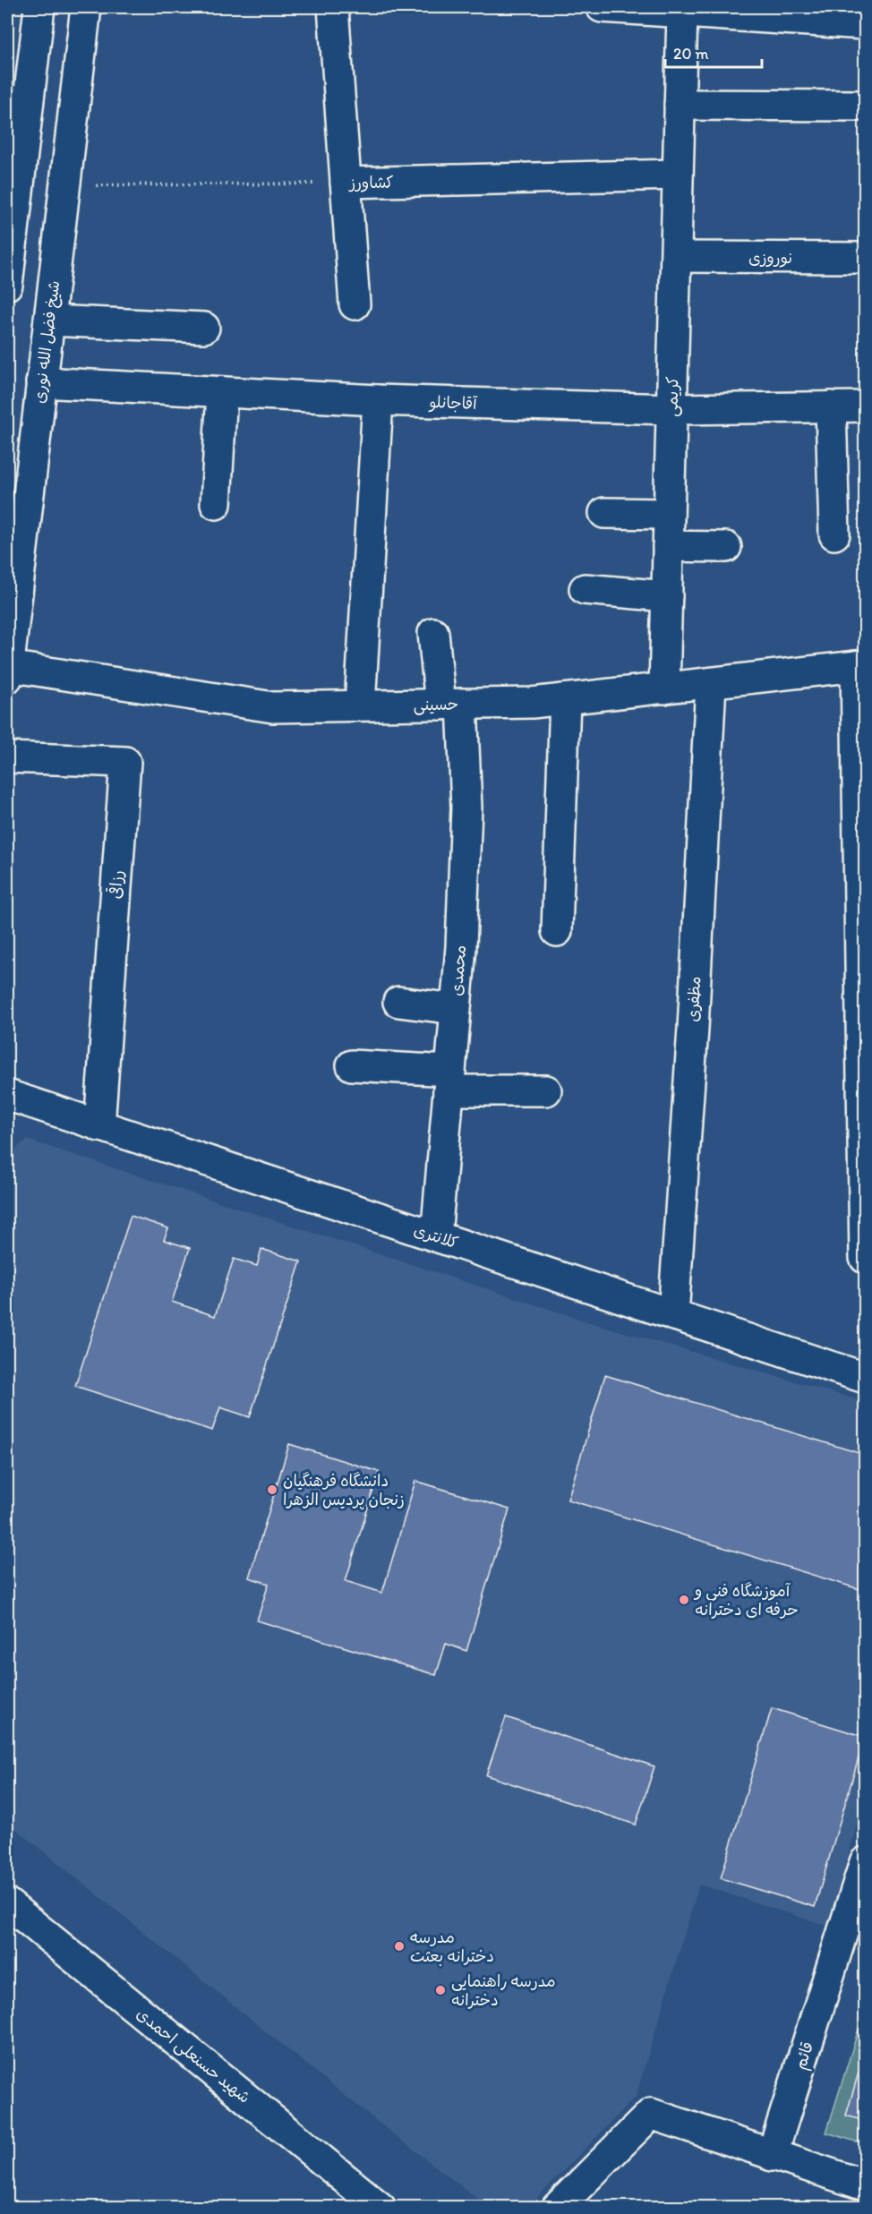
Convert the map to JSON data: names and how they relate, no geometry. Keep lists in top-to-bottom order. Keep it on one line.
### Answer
{"streets":{"street":["کشاورز","نوروزی","شیخ فضل الله نوری","کریمی","آقاجانلو","حسینی","رزاقی","محمدی","مظفری","کلانتری","شهید حسنعلی احمدی","قائم"]},"crossings":[["کشاورز","شیخ فضل الله نوری"],["کشاورز","کریمی"],["نوروزی","کریمی"],["شیخ فضل الله نوری","آقاجانلو"],["شیخ فضل الله نوری","حسینی"],["کریمی","آقاجانلو"],["کریمی","حسینی"],["حسینی","محمدی"],["حسینی","مظفری"],["رزاقی","کلانتری"],["محمدی","کلانتری"],["مظفری","کلانتری"]],"places":["دانشگاه فرهنگیان زنجان پردیس الزهرا","آموزشگاه فنی و حرفه ای دخترانه","مدرسه دخترانه بعثت","مدرسه راهنمایی دخترانه"],"scale_bar":"20 m"}
